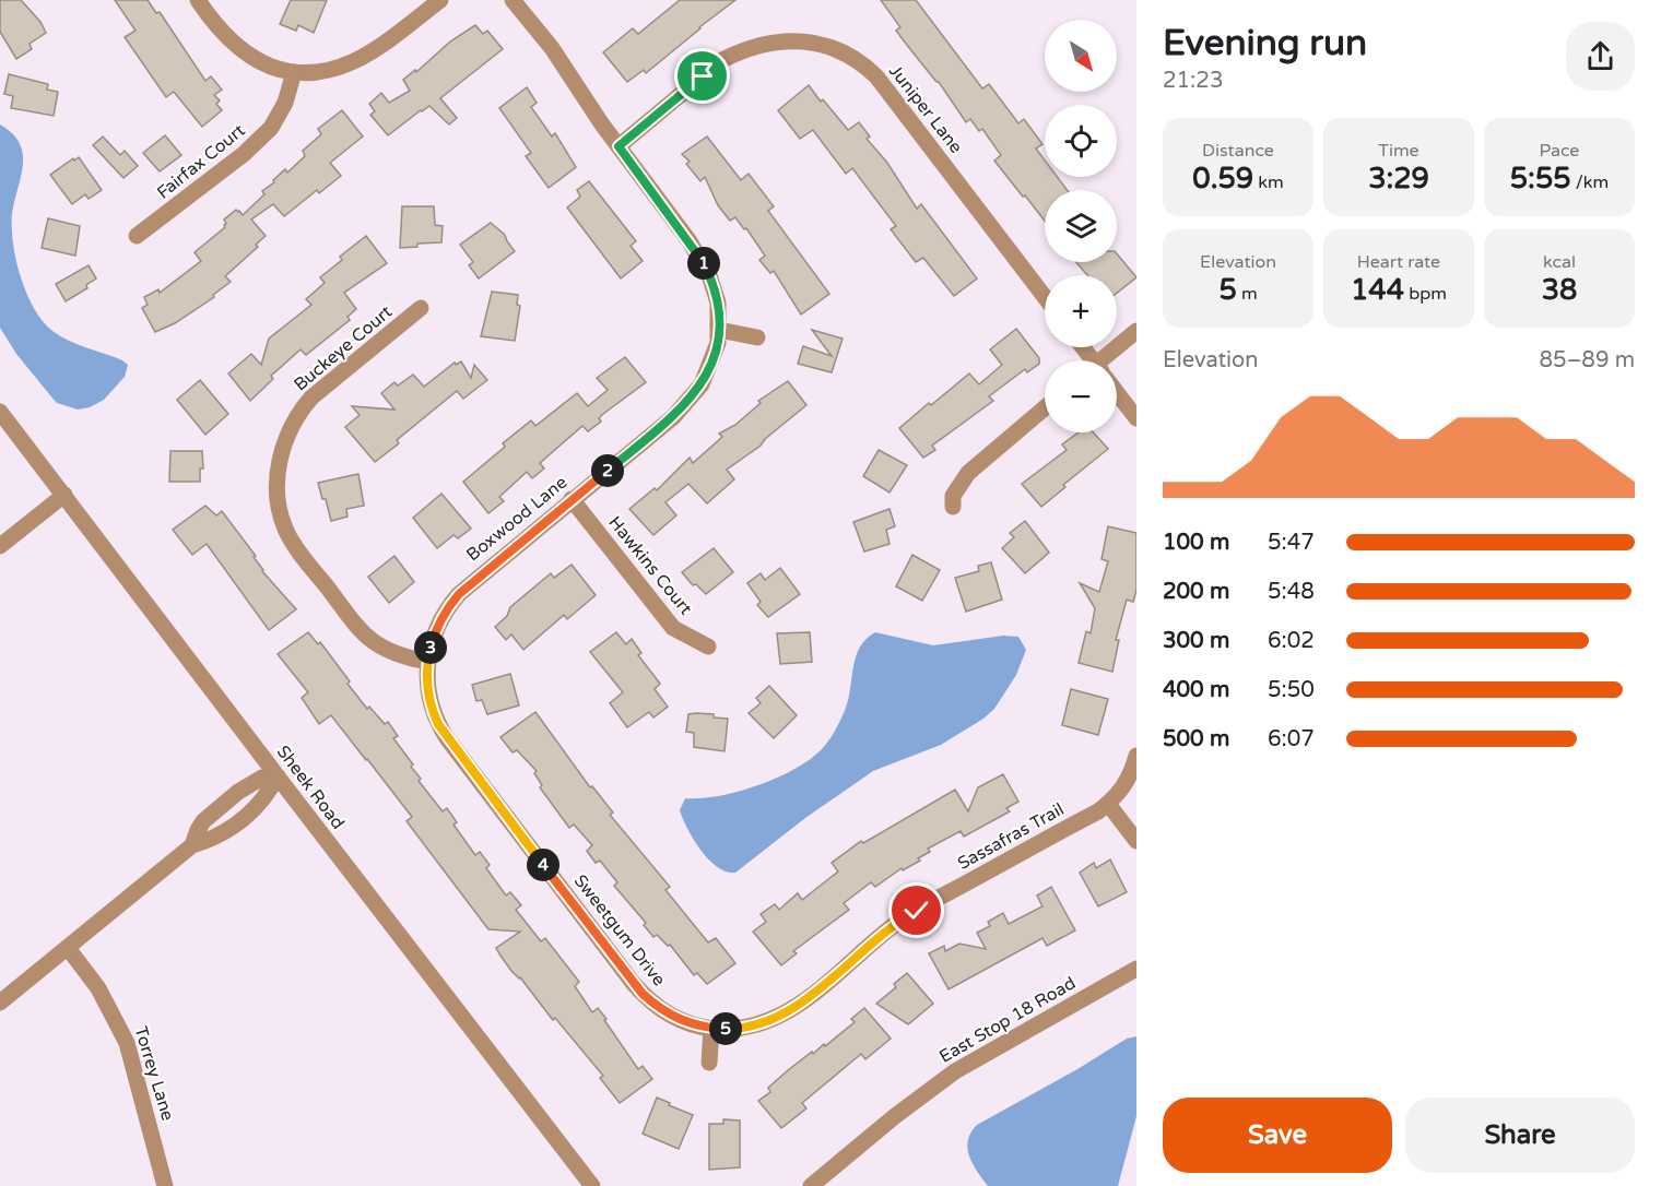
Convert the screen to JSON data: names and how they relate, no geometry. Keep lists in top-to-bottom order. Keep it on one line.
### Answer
{"streets":{"street":["Juniper Lane","Fairfax Court","Buckeye Court","Boxwood Lane","Hawkins Court","Sheek Road","Sassafras Trail","Sweetgum Drive","East Stop 18 Road","Torrey Lane"]},"crossings":[["Juniper Lane","Boxwood Lane"],["Buckeye Court","Boxwood Lane"],["Buckeye Court","Sweetgum Drive"],["Boxwood Lane","Hawkins Court"],["Boxwood Lane","Sweetgum Drive"],["Sassafras Trail","Sweetgum Drive"]],"north":"bottom right","page":{"heading":["Evening run","21:23"],"map_buttons":["+","−"],"stats":[["Distance","0.59 km"],["Time","3:29"],["Pace","5:55 /km"],["Elevation","5 m"],["Heart rate","144 bpm"],["kcal","38"]],"pins":["1","2","3","4","5"],"chart":["Elevation","85–89 m"],"list":[{"name":"100 m","note":"5:47"},{"name":"200 m","note":"5:48"},{"name":"300 m","note":"6:02"},{"name":"400 m","note":"5:50"},{"name":"500 m","note":"6:07"}],"buttons":["Save","Share"]}}
